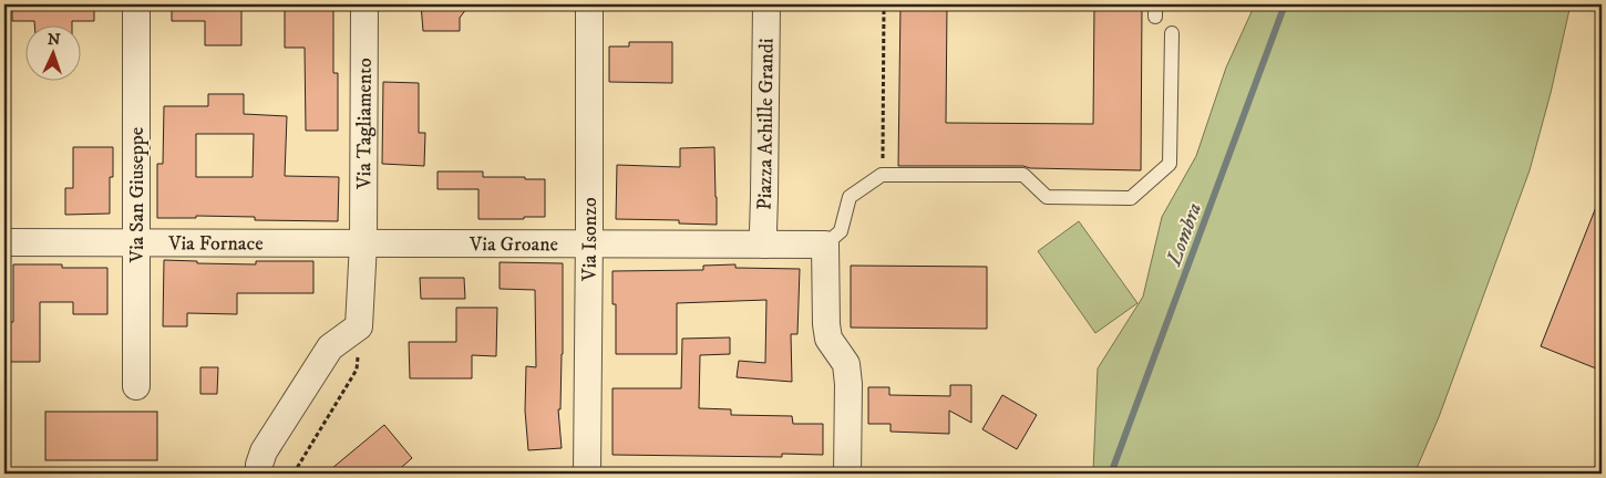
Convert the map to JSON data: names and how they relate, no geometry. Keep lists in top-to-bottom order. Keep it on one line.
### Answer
{"streets":{"street":["Via Tagliamento","Piazza Achille Grandi","Via San Giuseppe","Via Isonzo","Via Fornace","Via Groane"]},"crossings":[["Via Tagliamento","Via Fornace"],["Via Tagliamento","Via Groane"],["Piazza Achille Grandi","Via Groane"],["Via San Giuseppe","Via Fornace"],["Via Isonzo","Via Groane"],["Via Fornace","Via Groane"]],"water":["Lombra"],"north":"top"}
